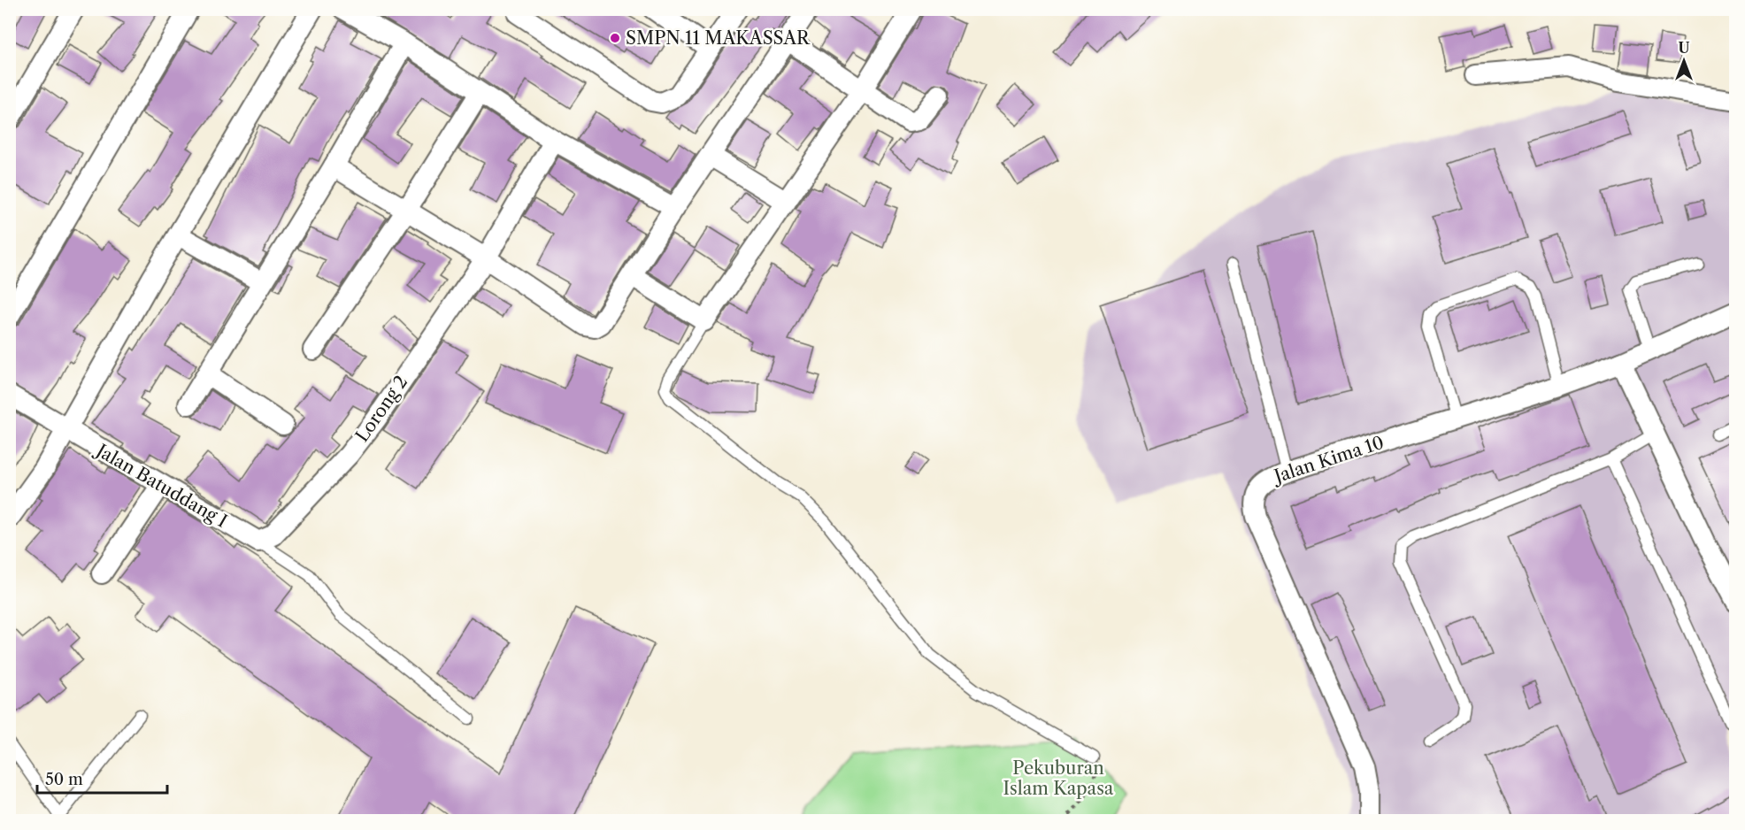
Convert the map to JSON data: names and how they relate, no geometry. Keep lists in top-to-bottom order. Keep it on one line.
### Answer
{"streets":{"street":["Lorong 2","Jalan Kima 10","Jalan Batuddang I"]},"crossings":[["Lorong 2","Jalan Batuddang I"]],"parks":["Pekuburan Islam Kapasa"],"places":["SMPN 11 MAKASSAR"],"scale_bar":"50 m","north":"top"}
